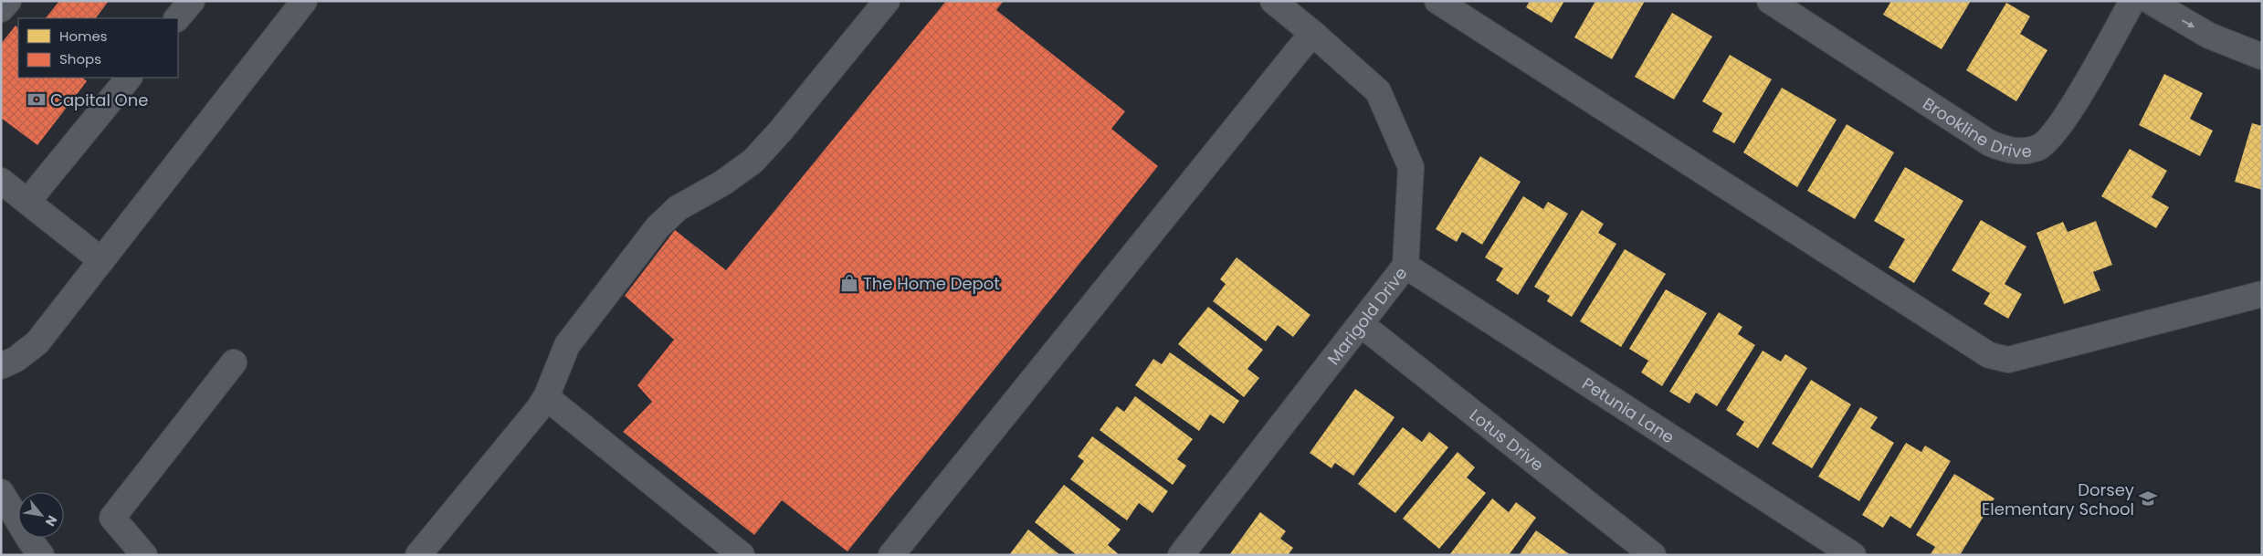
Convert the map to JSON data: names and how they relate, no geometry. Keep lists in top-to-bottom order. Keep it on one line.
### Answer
{"streets":{"street":["Brookline Drive","Marigold Drive","Petunia Lane","Lotus Drive"]},"crossings":[["Marigold Drive","Petunia Lane"],["Marigold Drive","Lotus Drive"]],"places":{"bank":["Capital One"],"shop":["The Home Depot"],"school or university":["Dorsey Elementary School"]},"legend":["Homes","Shops"],"north":"bottom right"}
